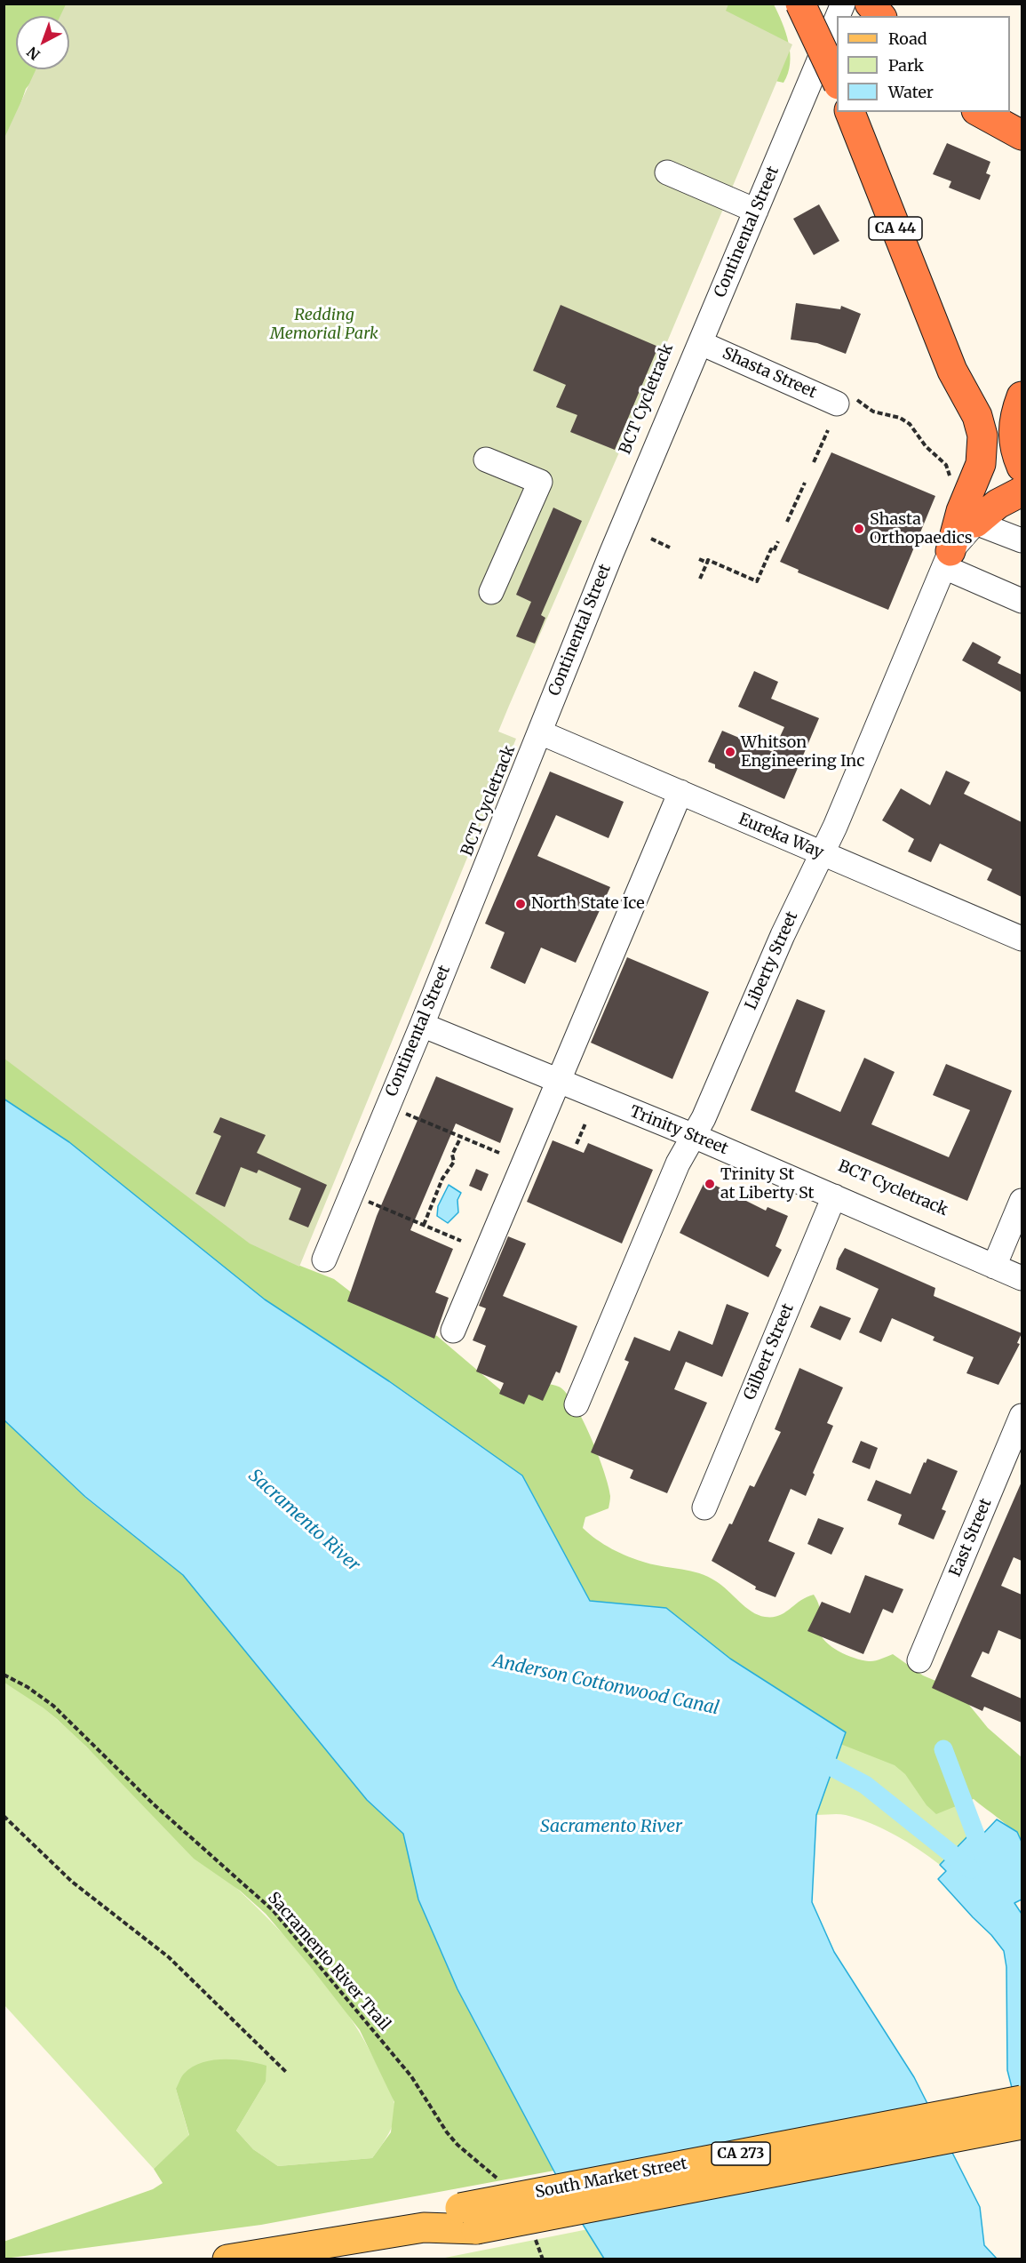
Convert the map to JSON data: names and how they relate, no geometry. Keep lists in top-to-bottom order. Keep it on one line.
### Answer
{"streets":{"highway":["CA 44"],"main road":["CA 273","South Market Street"],"street":["Continental Street","Shasta Street","Eureka Way","Liberty Street","Trinity Street","Gilbert Street","East Street"],"path":["Sacramento River Trail"]},"crossings":[["Continental Street","Shasta Street"],["Continental Street","Eureka Way"],["Continental Street","Trinity Street"],["Eureka Way","Liberty Street"],["Liberty Street","Trinity Street"],["Trinity Street","Gilbert Street"]],"water":["Sacramento River","Anderson Cottonwood Canal"],"parks":["Redding Memorial Park"],"places":["Shasta Orthopaedics","Whitson Engineering Inc","North State Ice","Trinity St at Liberty St"],"legend":["Road","Park","Water"],"north":"bottom left"}
